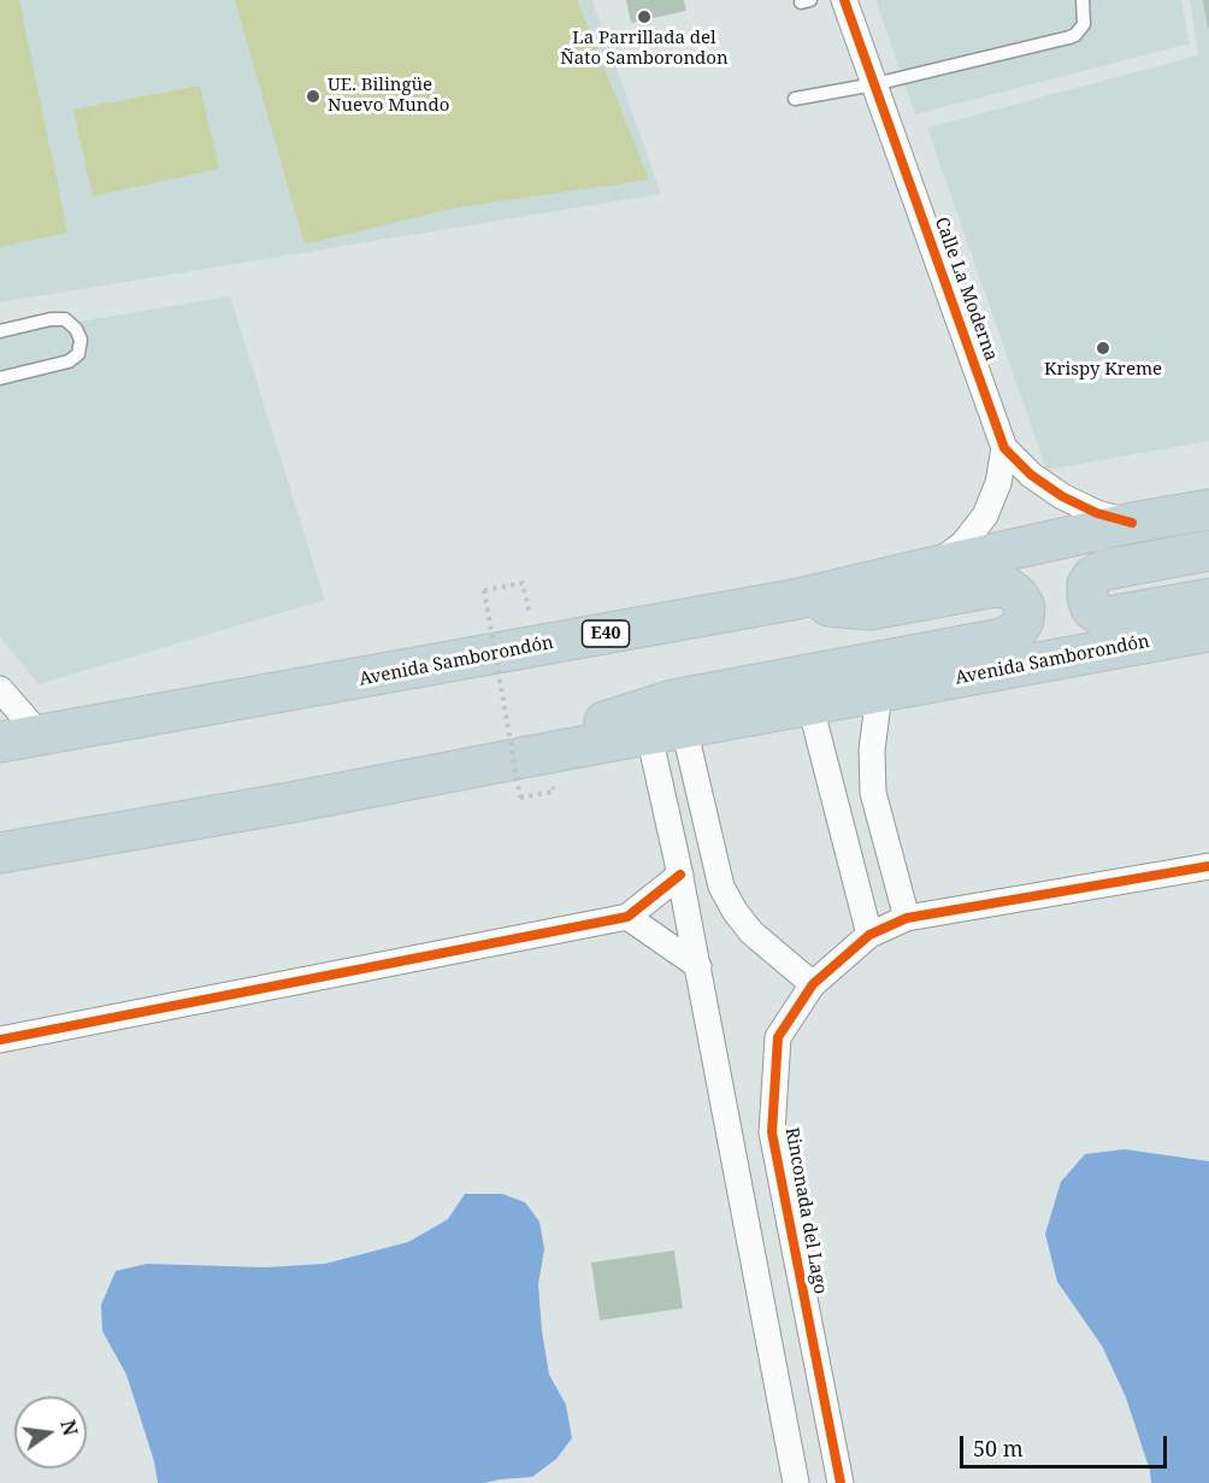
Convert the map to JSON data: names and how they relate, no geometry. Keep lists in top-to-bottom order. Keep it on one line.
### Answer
{"streets":{"highway":["E40","Avenida Samborondón"],"street":["Calle La Moderna","Rinconada del Lago"]},"crossings":[["Calle La Moderna","Avenida Samborondón"]],"places":["La Parrillada del Ñato Samborondon","UE. Bilingüe Nuevo Mundo","Krispy Kreme"],"scale_bar":"50 m","north":"right"}
